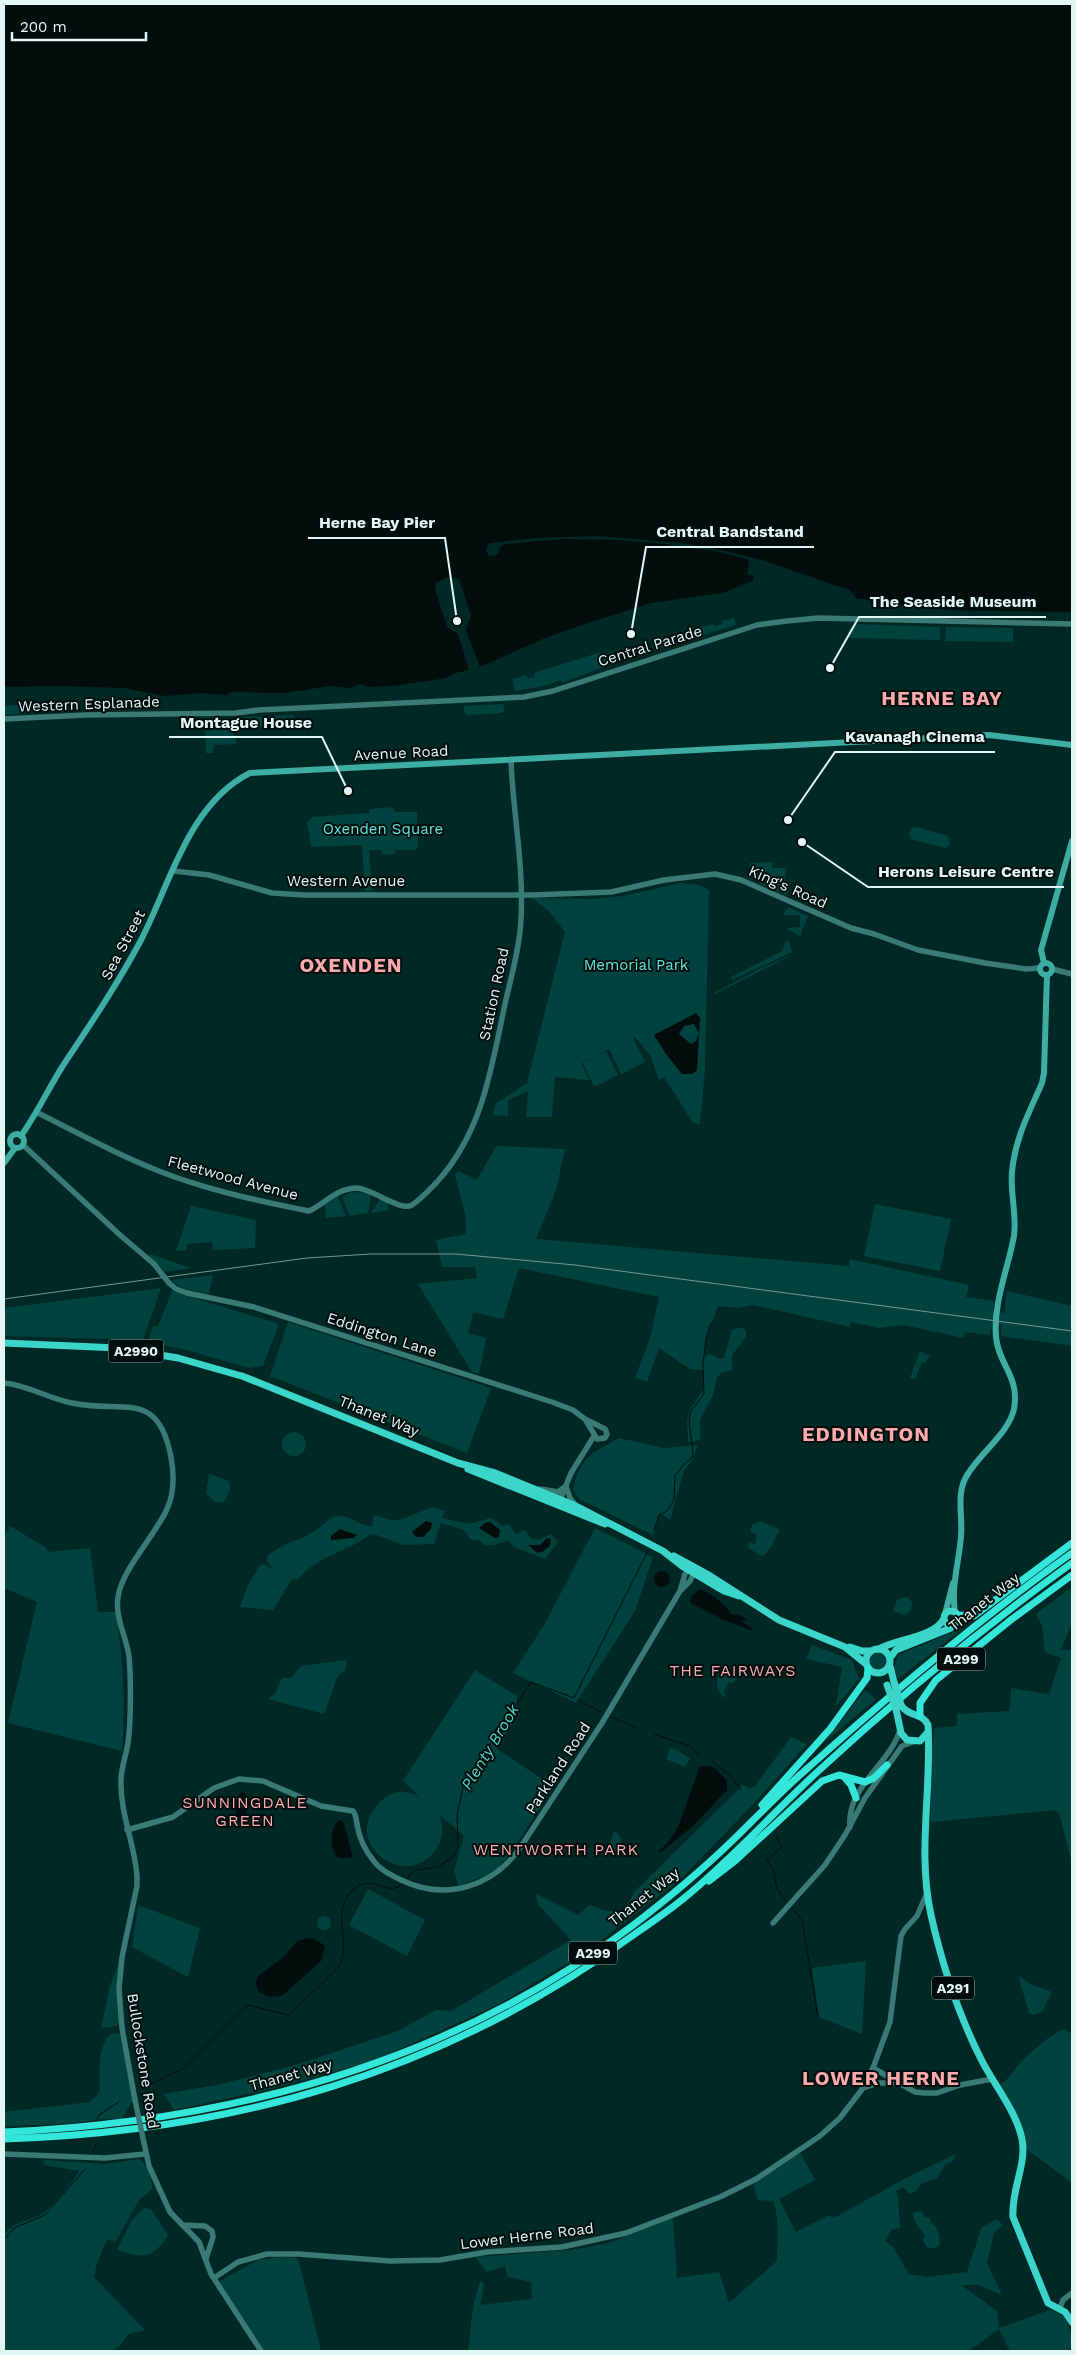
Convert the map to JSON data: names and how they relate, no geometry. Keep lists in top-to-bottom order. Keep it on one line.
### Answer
{"streets":{"highway":["Thanet Way","A299"],"main road":["Avenue Road","Sea Street","A2990","A291"],"street":["Central Parade","Western Esplanade","Western Avenue","King's Road","Station Road","Fleetwood Avenue","Eddington Lane","Parkland Road","Bullockstone Road","Lower Herne Road"]},"crossings":[["Central Parade","Western Esplanade"],["Avenue Road","Sea Street"],["Avenue Road","Station Road"],["Western Avenue","King's Road"],["Western Avenue","Sea Street"],["Western Avenue","Station Road"],["King's Road","Station Road"],["Sea Street","Fleetwood Avenue"],["Station Road","Fleetwood Avenue"],["Thanet Way","A299"],["Thanet Way","Parkland Road"],["Parkland Road","Bullockstone Road"],["A291","Lower Herne Road"],["Bullockstone Road","Lower Herne Road"]],"districts":["HERNE BAY","OXENDEN","EDDINGTON","THE FAIRWAYS","SUNNINGDALE GREEN","WENTWORTH PARK","LOWER HERNE"],"water":["Plenty Brook"],"parks":["Oxenden Square","Memorial Park"],"places":["Herne Bay Pier","Central Bandstand","The Seaside Museum","Montague House","Kavanagh Cinema","Herons Leisure Centre"],"scale_bar":"200 m"}
